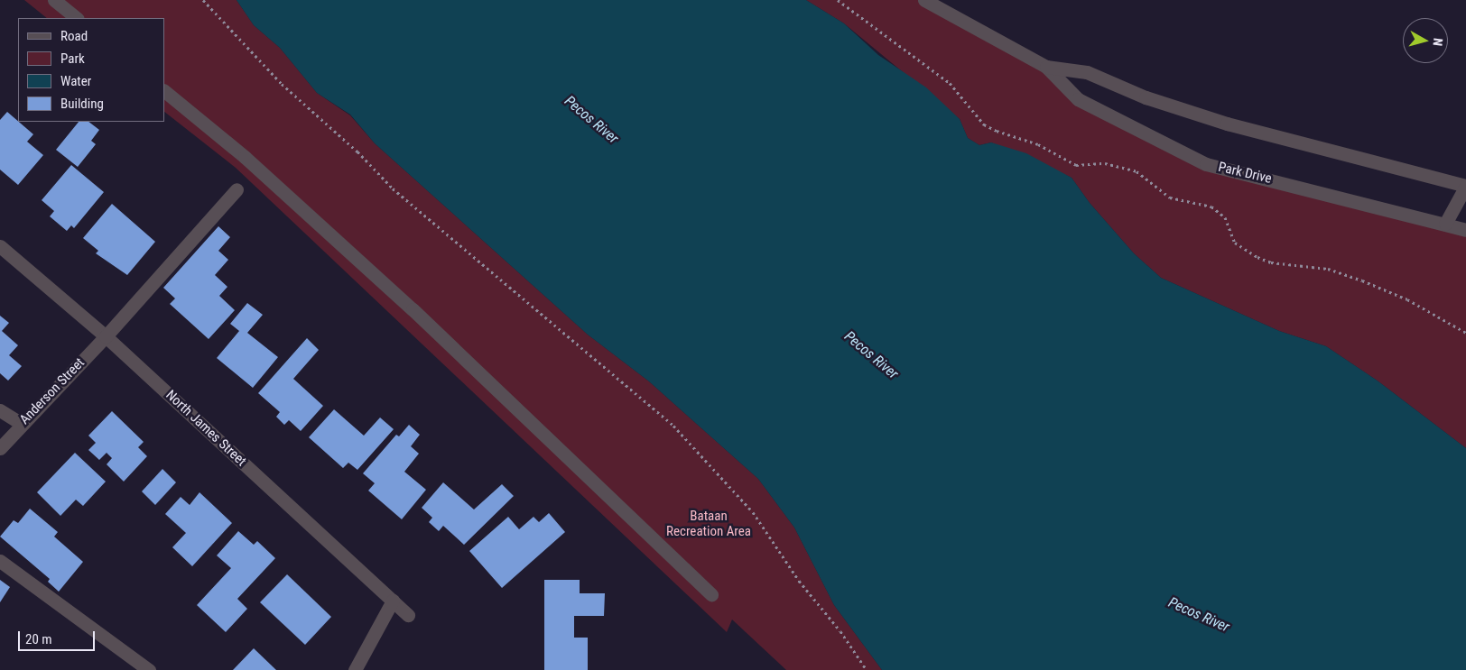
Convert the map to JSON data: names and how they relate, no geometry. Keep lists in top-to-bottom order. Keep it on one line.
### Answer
{"streets":{"street":["Park Drive","Anderson Street","North James Street"]},"crossings":[["Anderson Street","North James Street"]],"water":["Pecos River"],"parks":["Bataan Recreation Area"],"legend":["Road","Park","Water","Building"],"scale_bar":"20 m","north":"right"}
